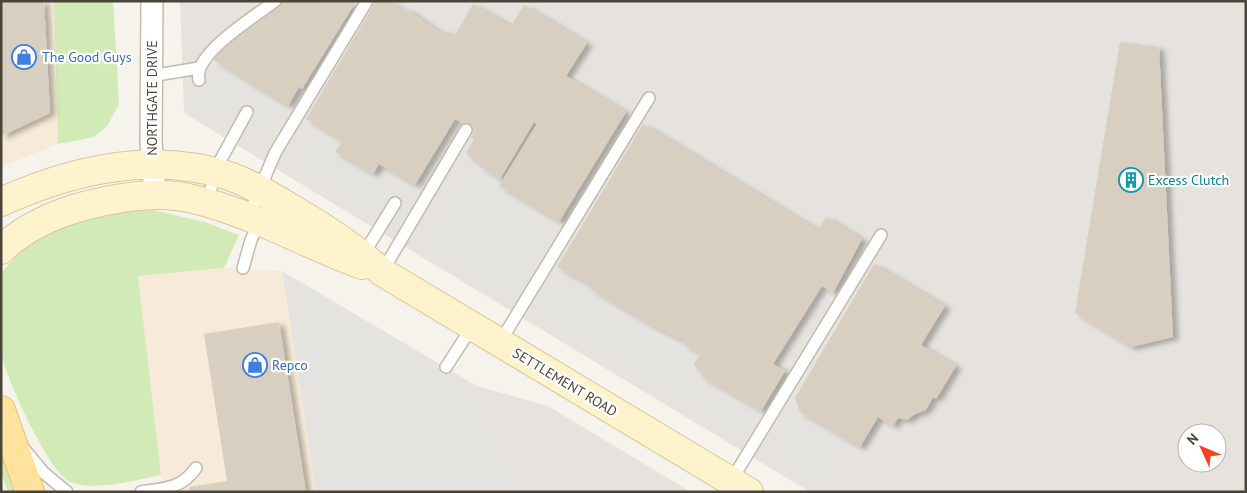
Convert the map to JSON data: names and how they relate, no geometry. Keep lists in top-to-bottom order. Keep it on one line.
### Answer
{"streets":{"main road":["SETTLEMENT ROAD"],"street":["NORTHGATE DRIVE"]},"crossings":[["NORTHGATE DRIVE","SETTLEMENT ROAD"]],"places":{"shop":["The Good Guys","Repco"],"building":["Excess Clutch"]},"north":"top left"}
